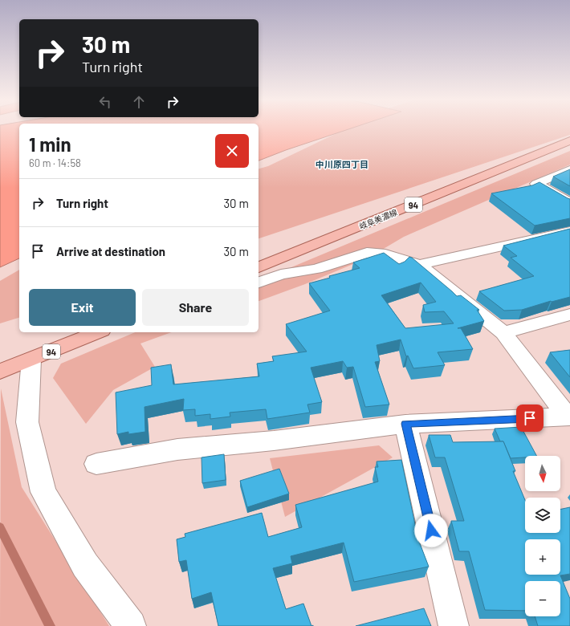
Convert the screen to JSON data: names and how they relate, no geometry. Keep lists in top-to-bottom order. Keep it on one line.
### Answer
{"streets":{"main road":["94","岐阜美濃線"]},"districts":["中川原四丁目"],"north":"bottom","page":{"turn":["30 m","Turn right"],"heading":["1 min","60 m · 14:58"],"list":[{"name":"Turn right","value":"30 m"},{"name":"Arrive at destination","value":"30 m"}],"buttons":["Exit","Share"],"map_buttons":["+","−"]}}
